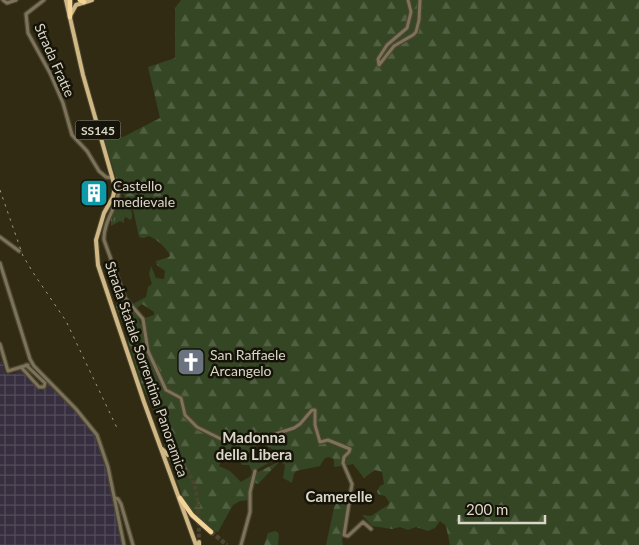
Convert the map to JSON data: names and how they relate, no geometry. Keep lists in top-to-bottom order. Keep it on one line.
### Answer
{"streets":{"highway":["SS145"],"main road":["Strada Statale Sorrentina Panoramica"],"street":["Strada Fratte"]},"crossings":[["Strada Fratte","Strada Statale Sorrentina Panoramica"],["SS145","Strada Statale Sorrentina Panoramica"]],"districts":["Madonna della Libera","Camerelle"],"places":{"building":["Castello medievale"],"church":["San Raffaele Arcangelo"]},"scale_bar":"200 m"}
